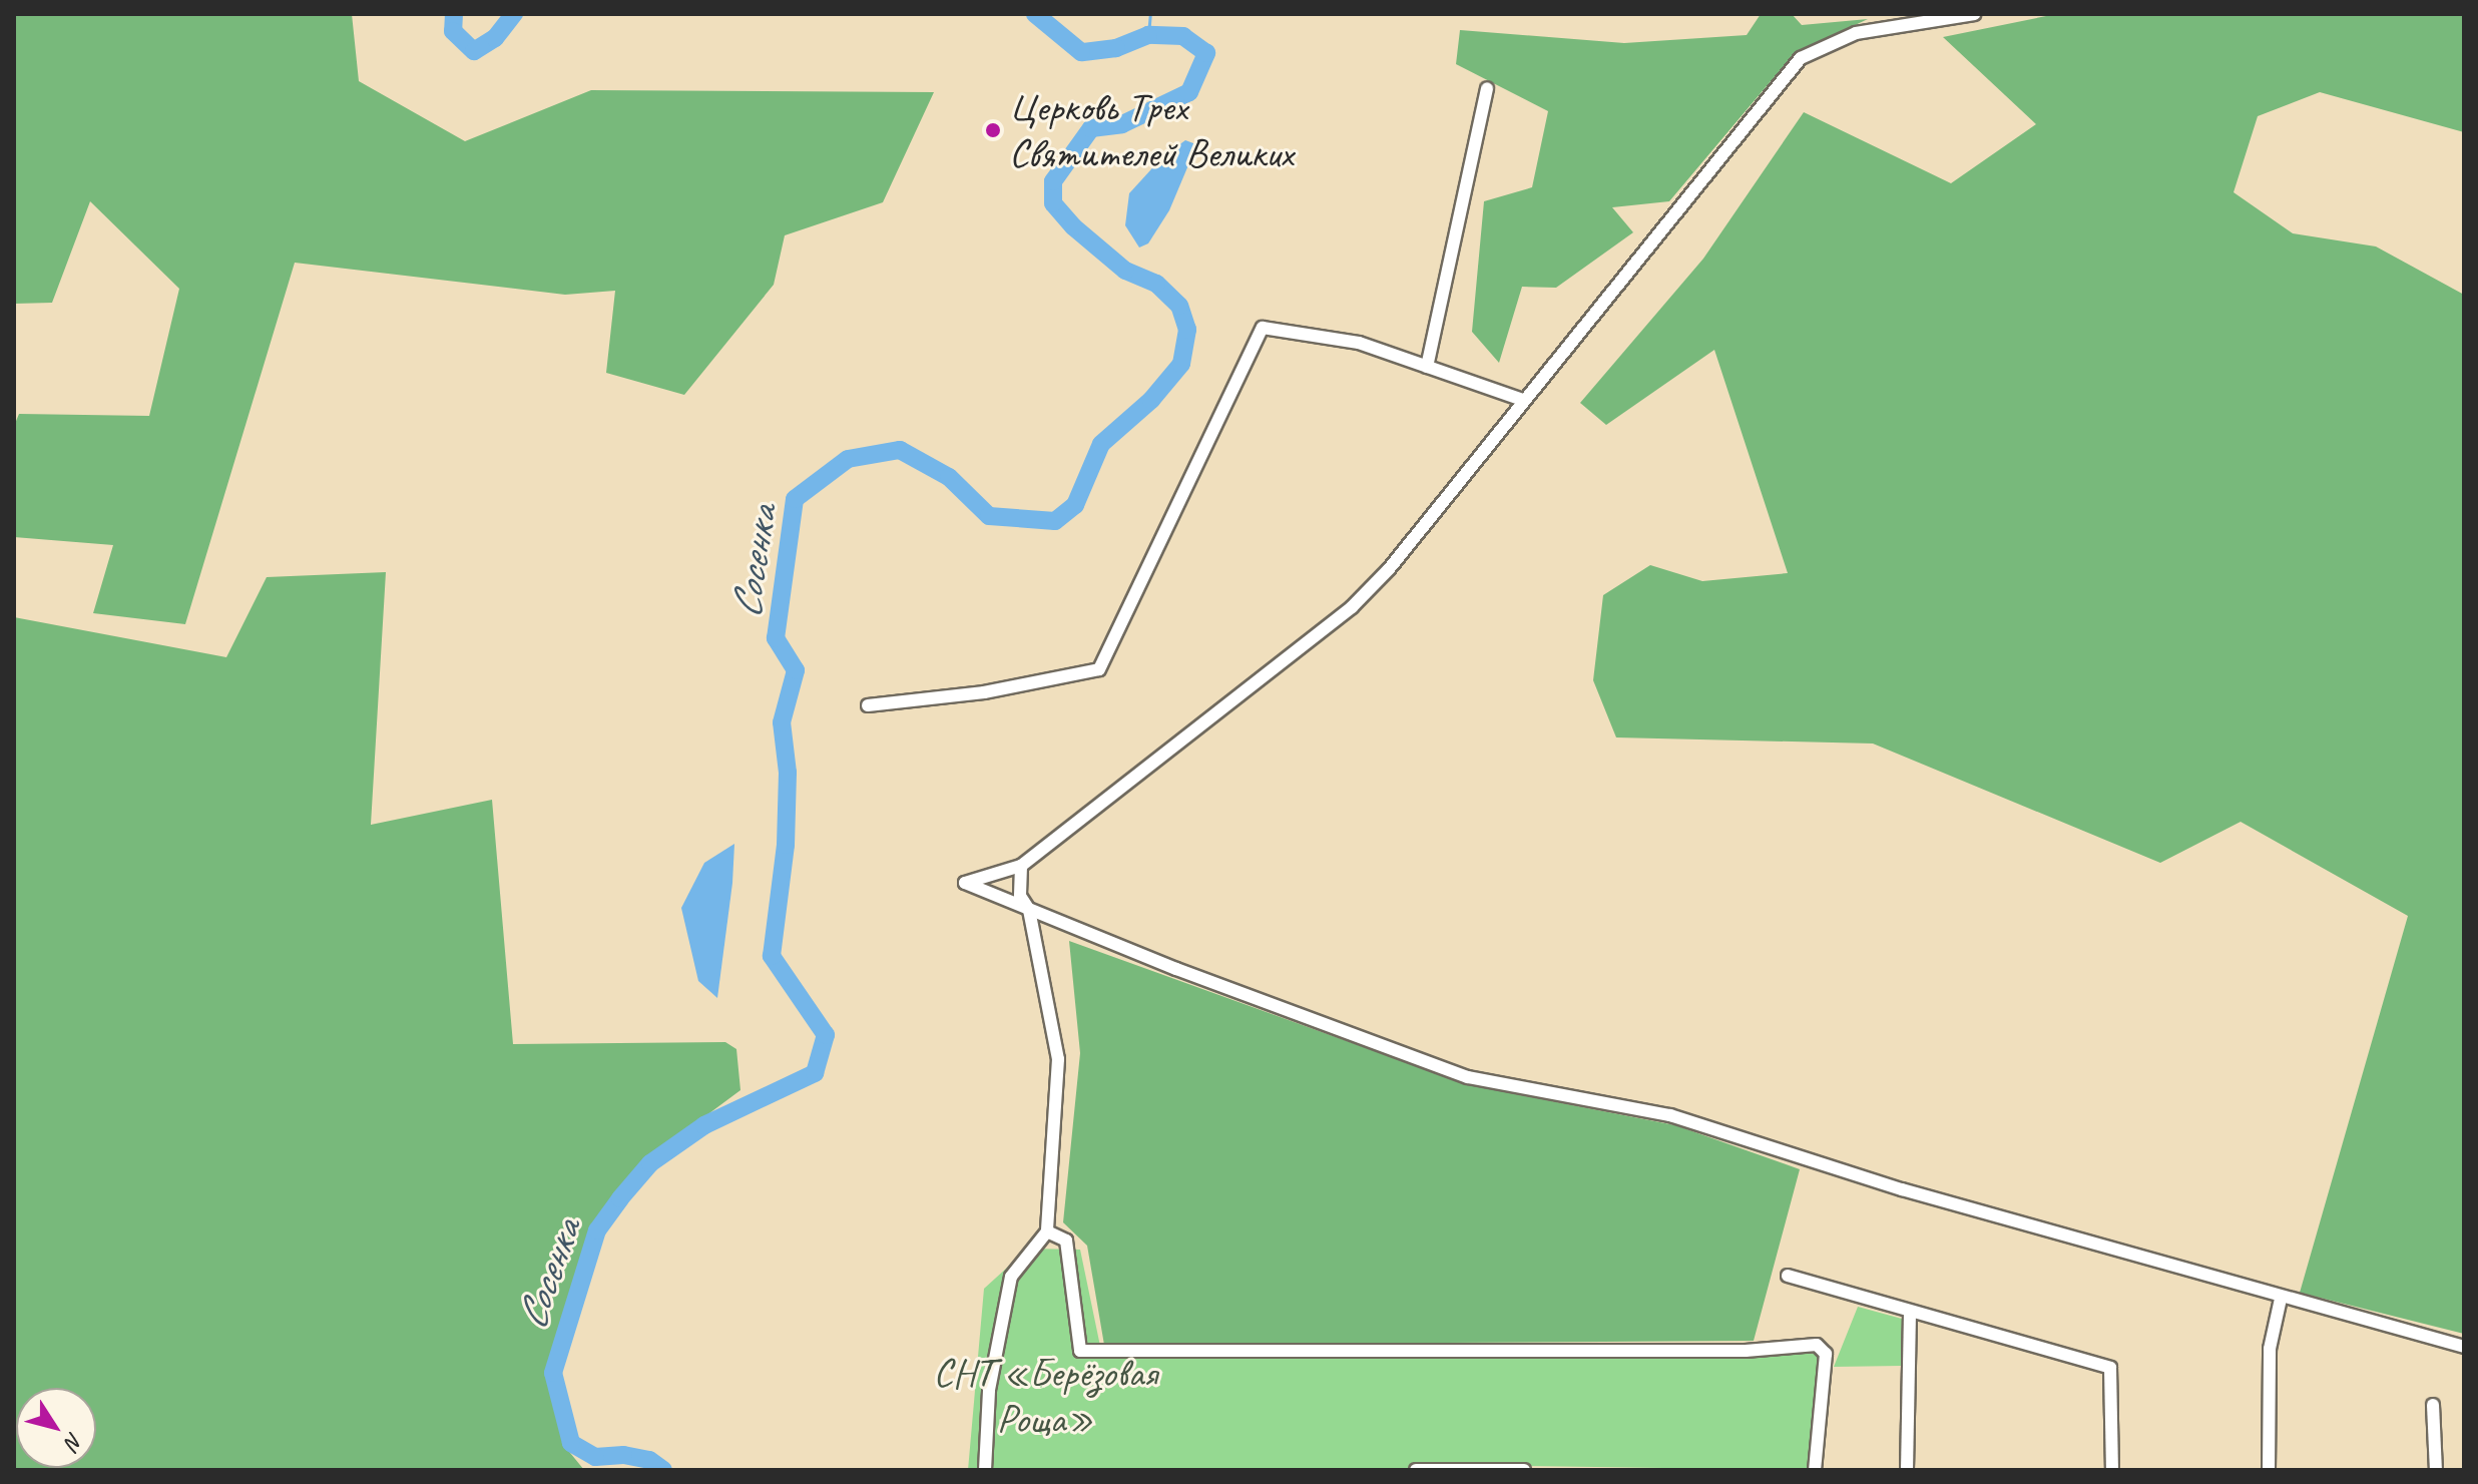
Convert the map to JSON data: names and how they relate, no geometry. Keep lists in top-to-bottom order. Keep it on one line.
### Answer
{"water":["Сосенка"],"parks":["СНТ «Берёзовая Роща»"],"places":["Церковь Трех Святителей Великих"],"north":"bottom right"}
